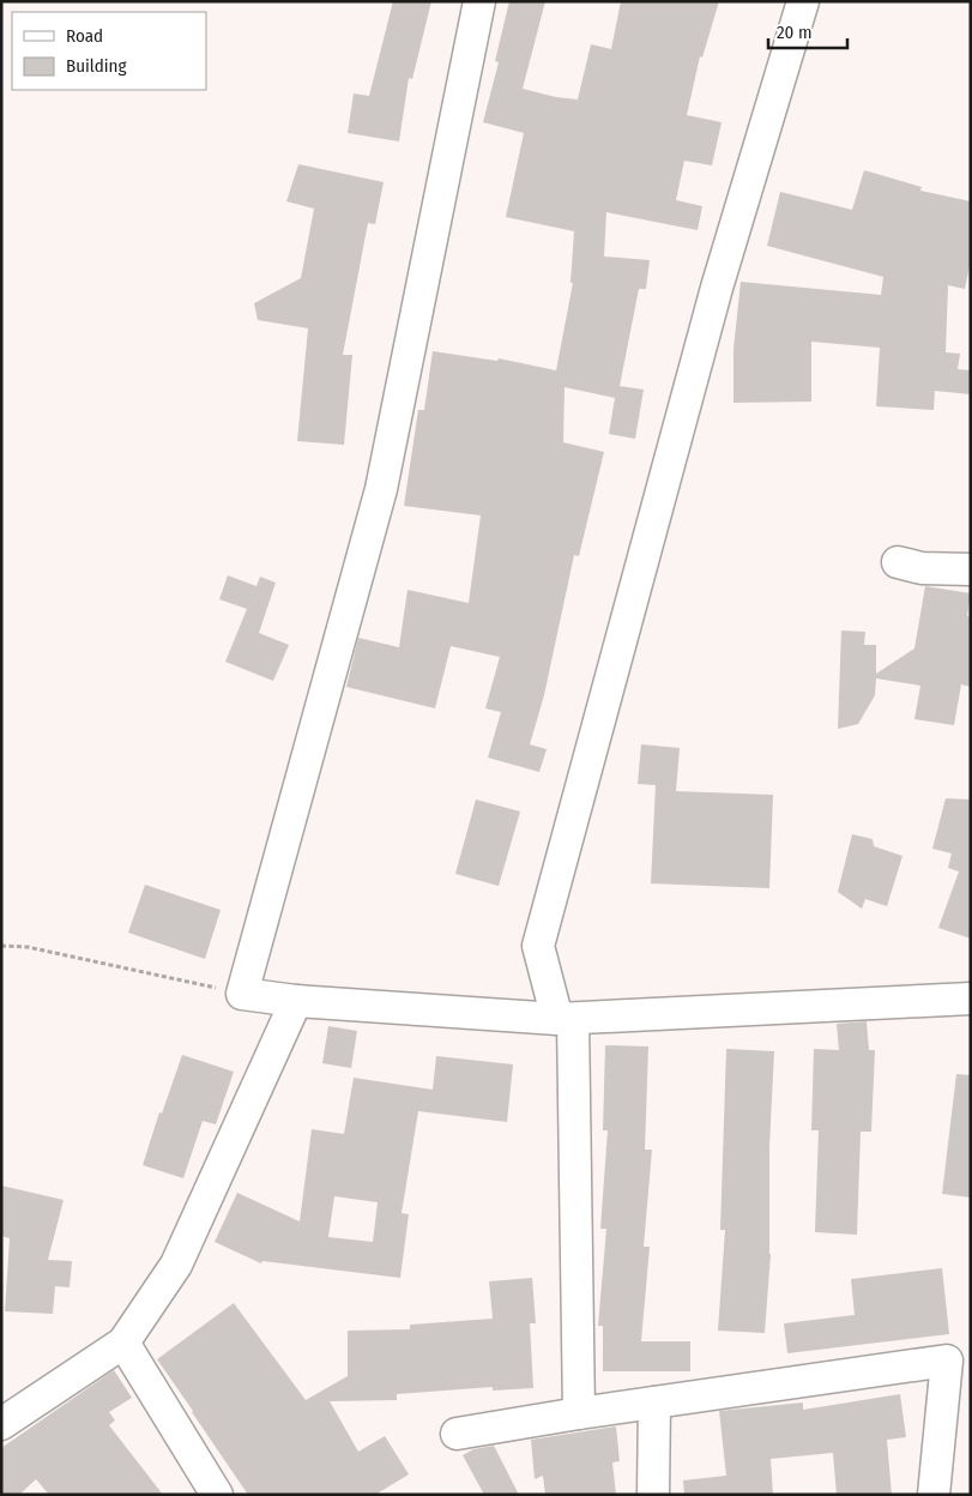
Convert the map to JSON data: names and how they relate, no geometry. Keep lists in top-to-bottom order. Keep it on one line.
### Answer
{"legend":["Road","Building"],"scale_bar":"20 m"}
